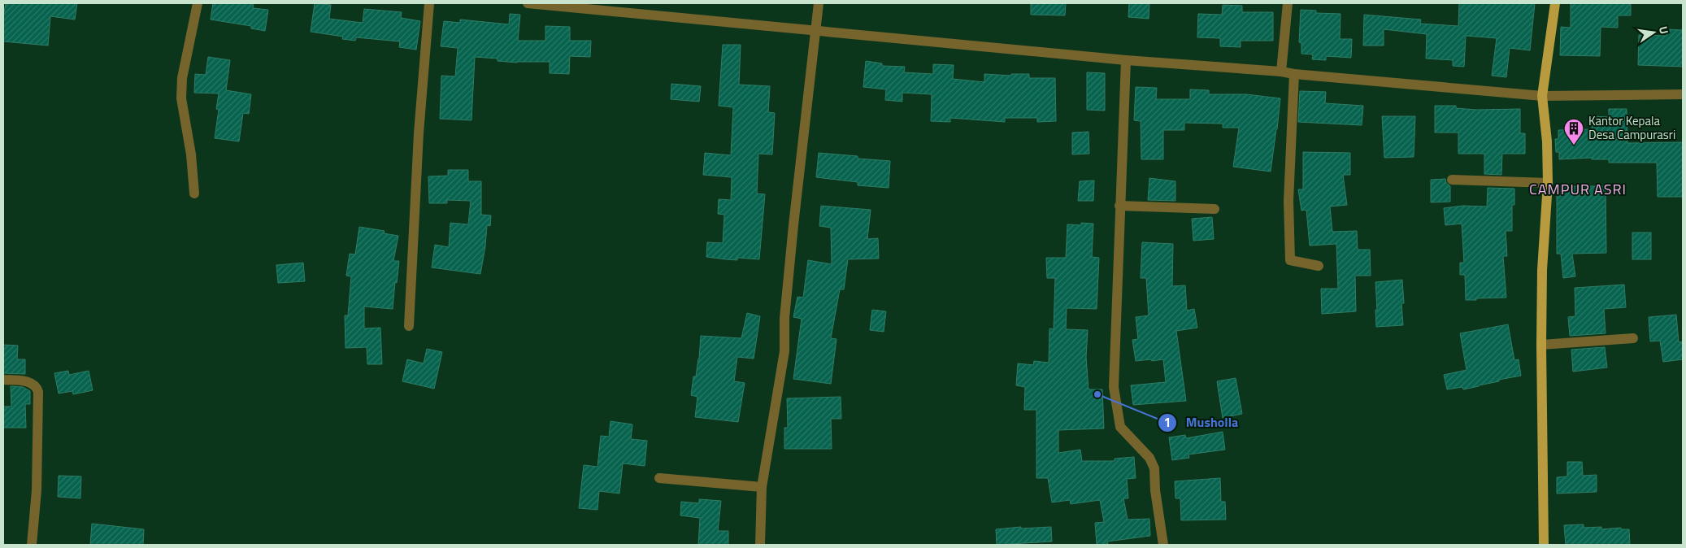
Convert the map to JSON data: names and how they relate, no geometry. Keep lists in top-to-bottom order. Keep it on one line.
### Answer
{"districts":["CAMPUR ASRI"],"places":{"building":["Kantor Kepala Desa Campurasri"],"other":["Musholla"]},"north":"right"}
